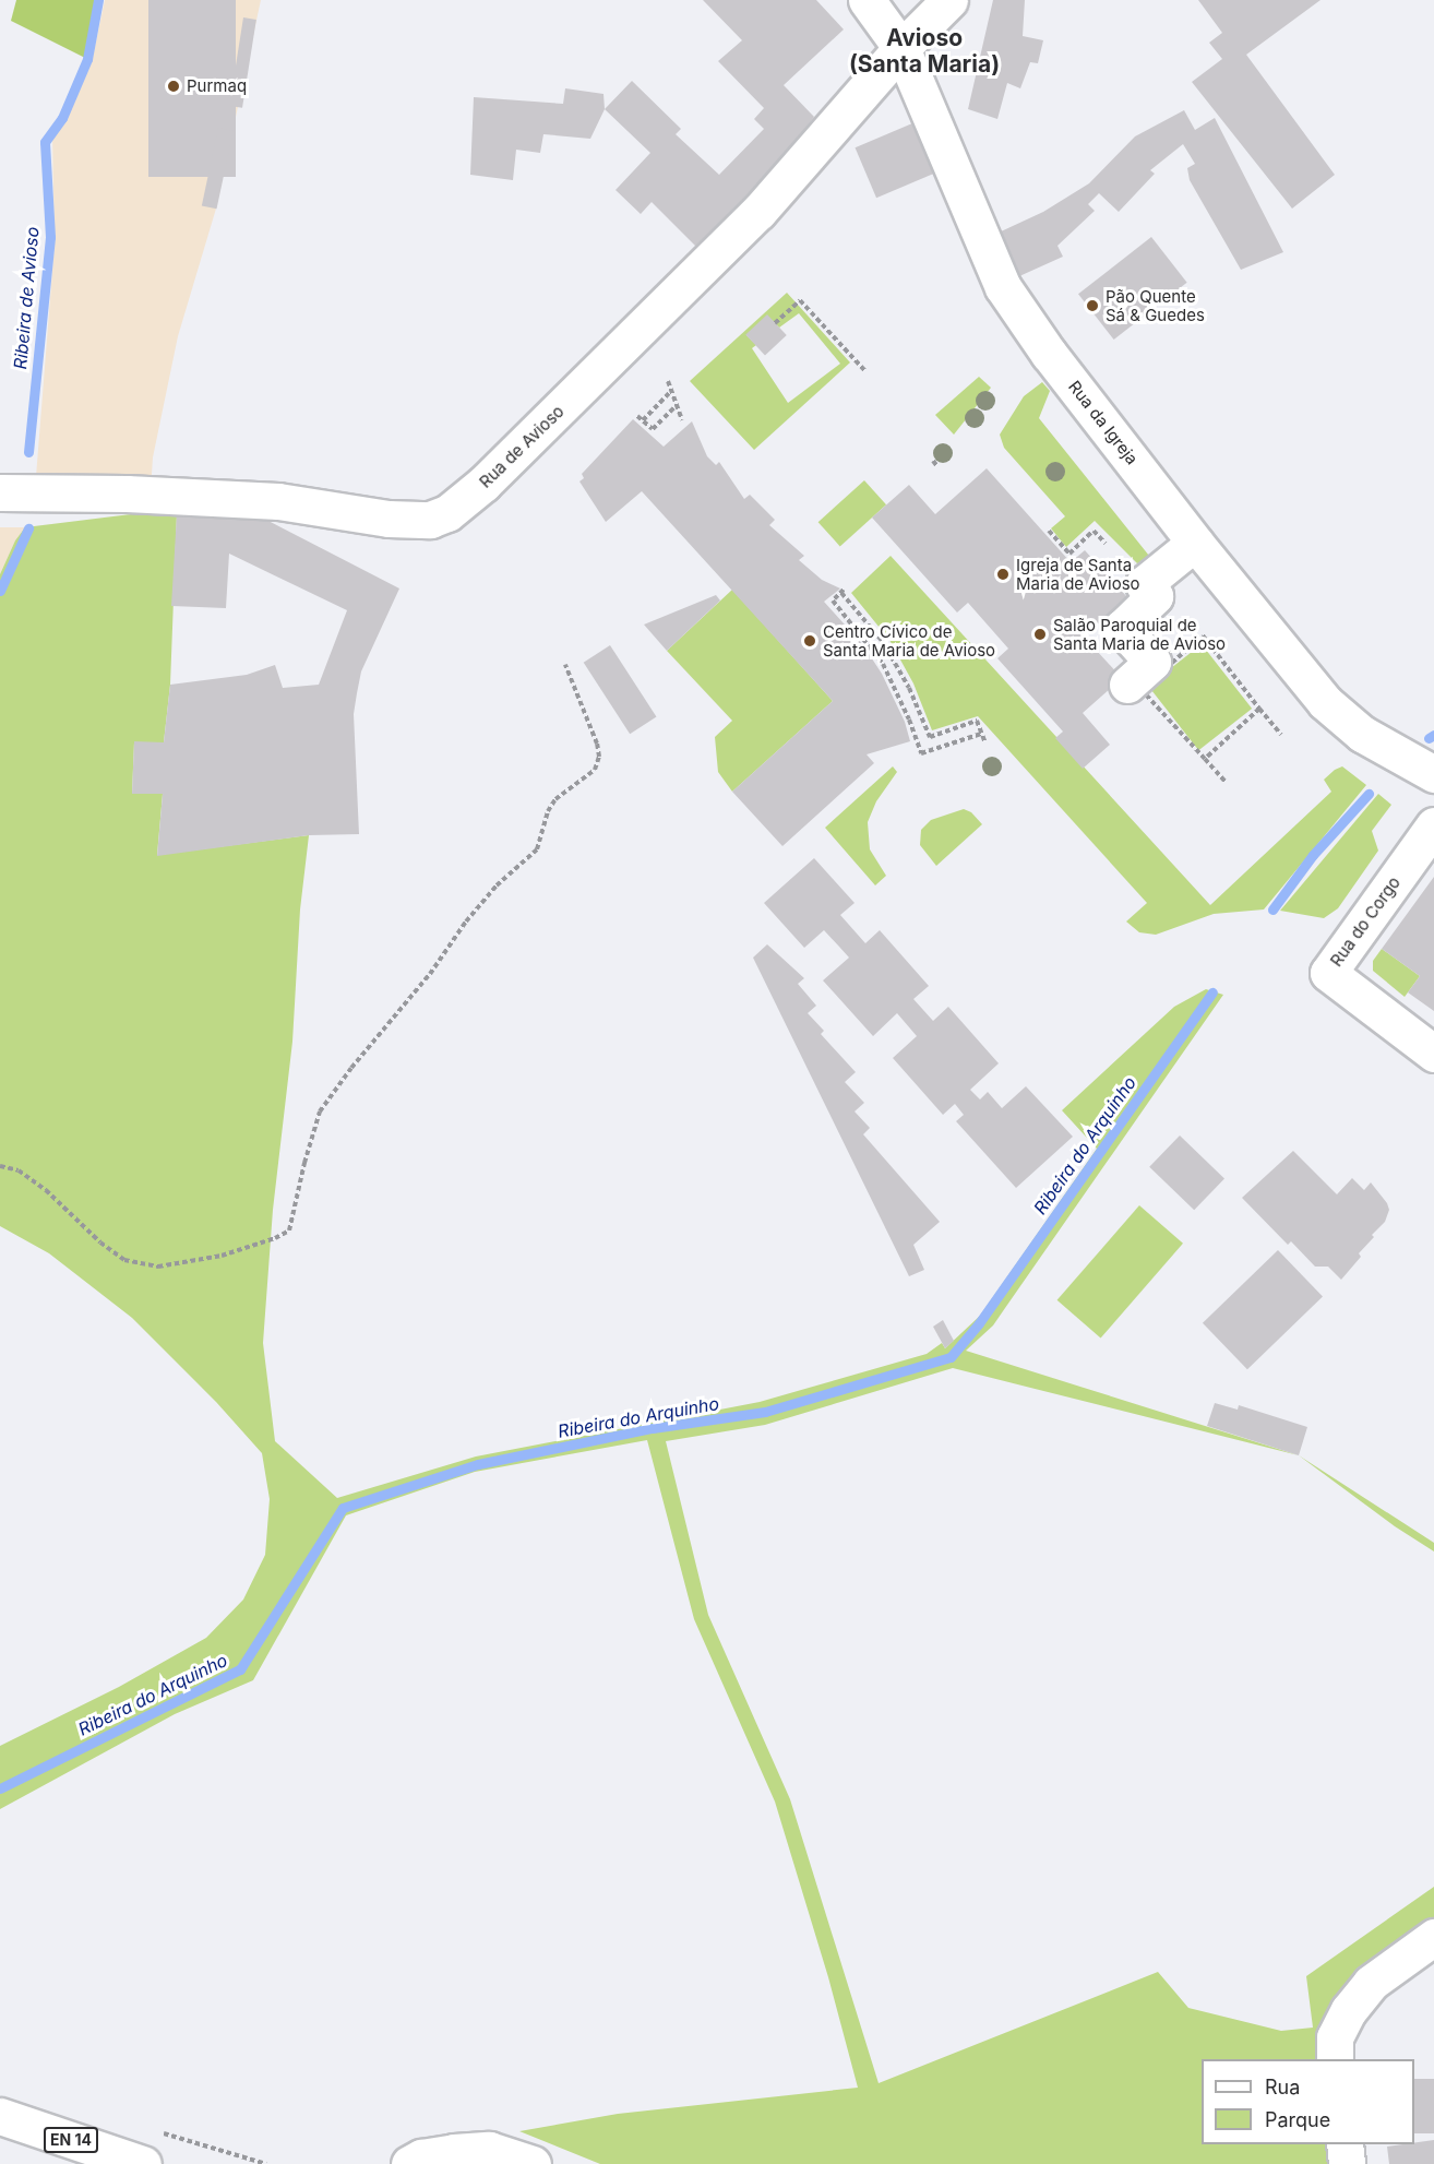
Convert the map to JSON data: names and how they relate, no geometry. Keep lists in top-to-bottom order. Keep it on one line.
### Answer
{"streets":{"street":["Rua da Igreja","Rua de Avioso","Rua do Corgo","EN 14"]},"crossings":[["Rua da Igreja","Rua de Avioso"]],"districts":["Avioso (Santa Maria)"],"water":["Ribeira de Avioso","Ribeira do Arquinho"],"places":["Purmaq","Pão Quente Sá & Guedes","Igreja de Santa Maria de Avioso","Salão Paroquial de Santa Maria de Avioso","Centro Cívico de Santa Maria de Avioso"],"legend":["Rua","Parque"]}
